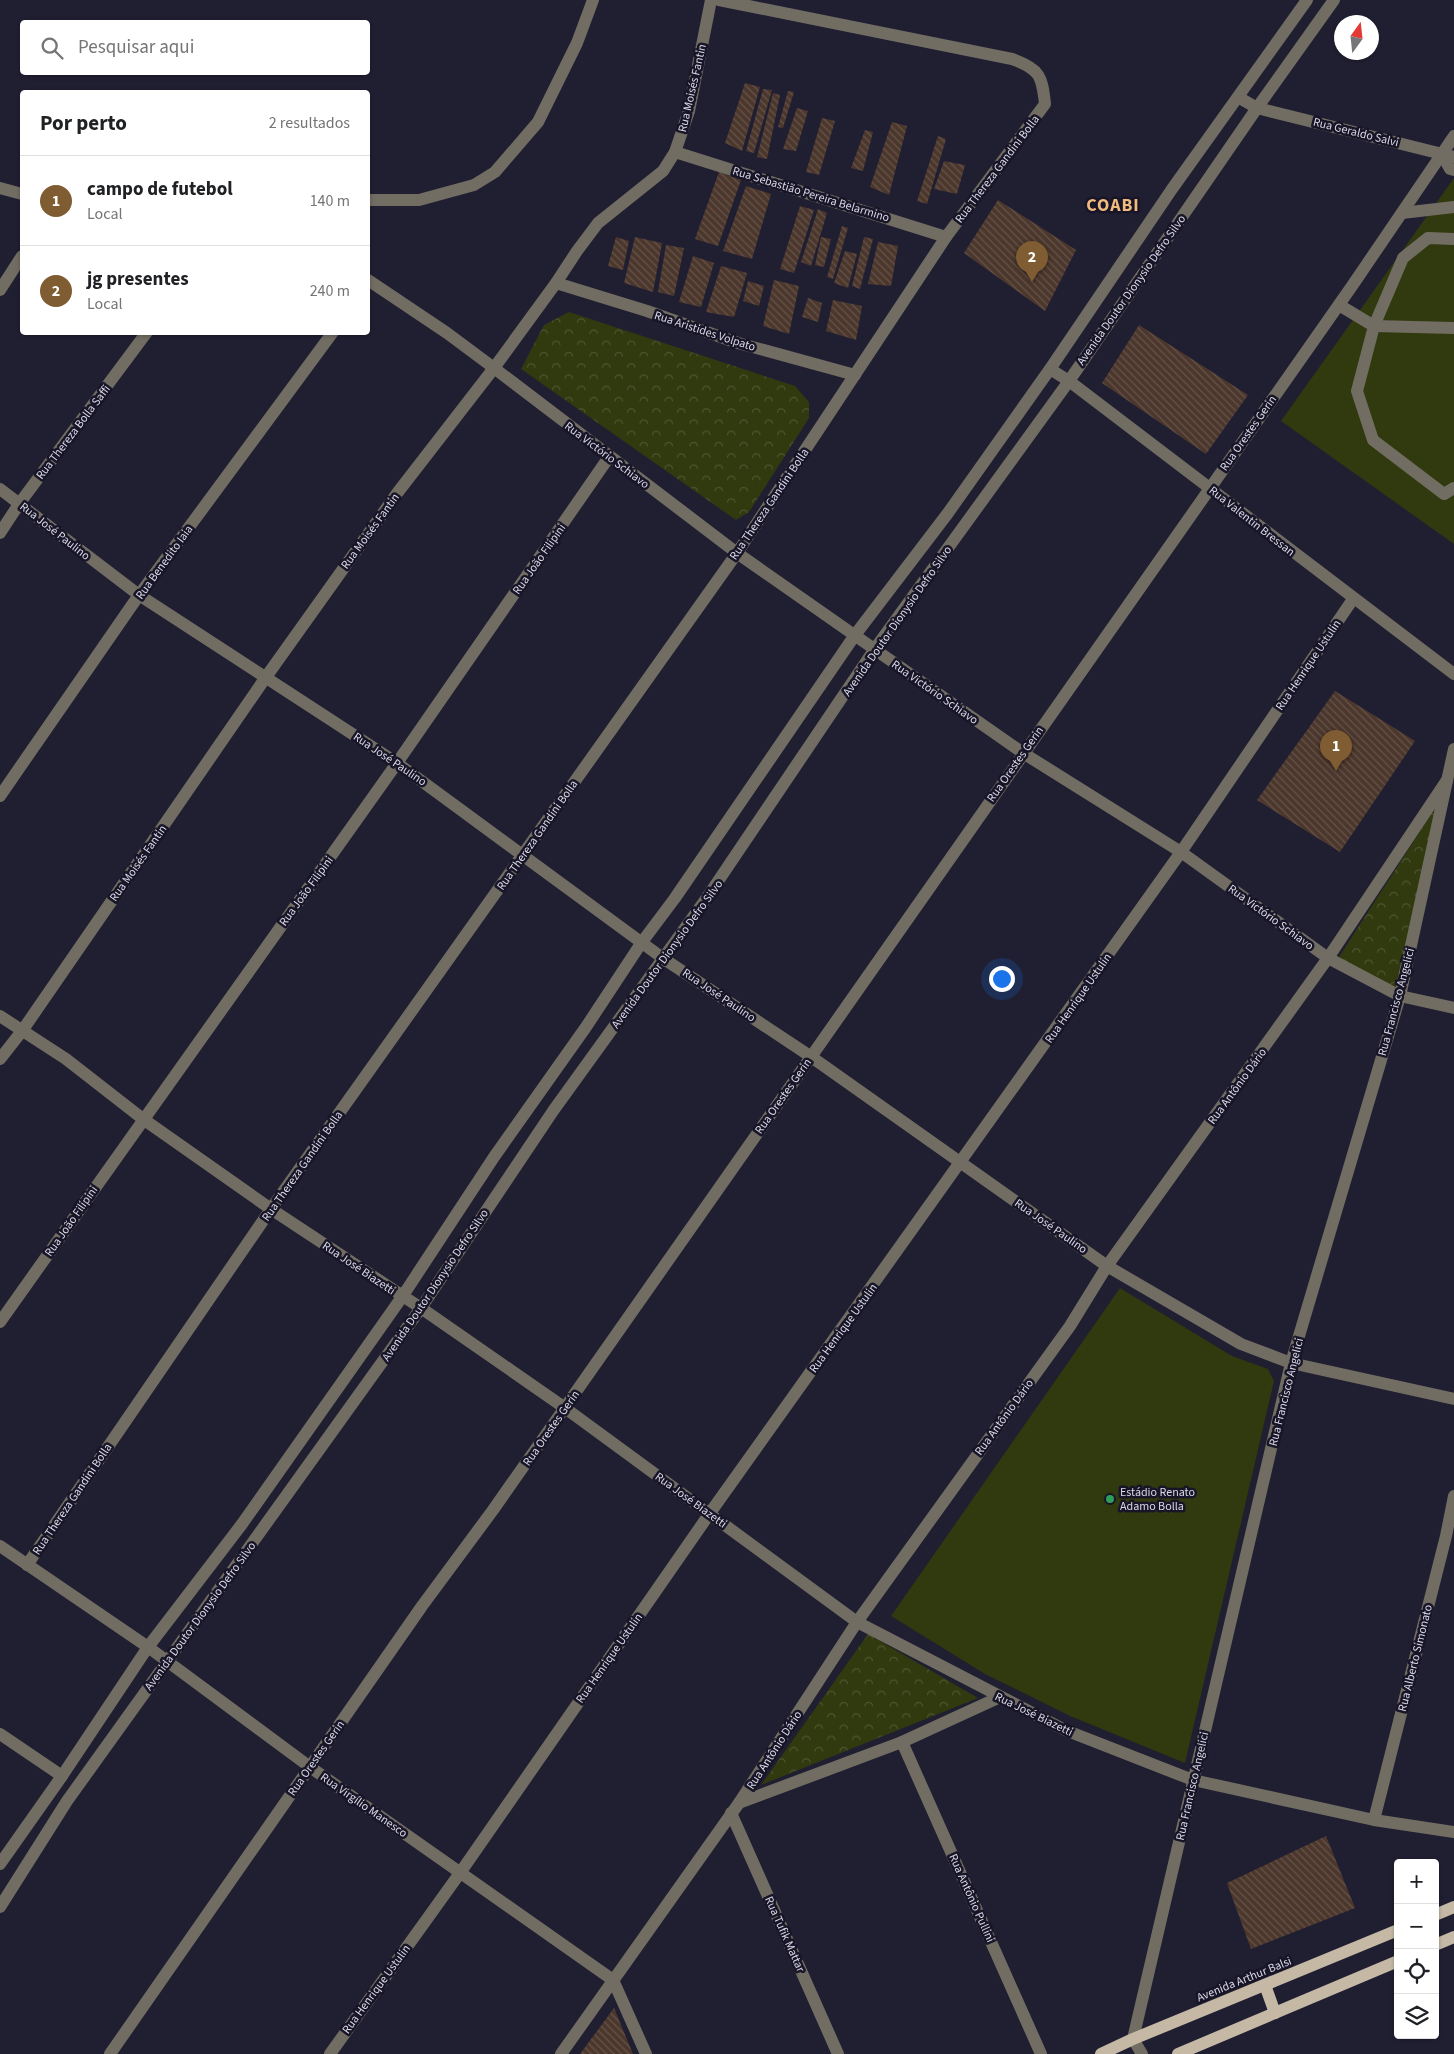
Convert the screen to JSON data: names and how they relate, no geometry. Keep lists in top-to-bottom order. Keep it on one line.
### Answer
{"streets":{"main road":["Avenida Arthur Balsi"],"street":["Rua Moisés Fantin","Rua Geraldo Salvi","Rua Thereza Gandini Bolla","Rua Sebastião Pereira Belarmino","Avenida Doutor Dionysio Defro Silvo","Rua Aristides Volpato","Rua Thereza Bolla Saffi","Rua Orestes Gerin","Rua Victório Schiavo","Rua Valentin Bressan","Rua José Paulino","Rua João Filipini","Rua Benedito Iaia","Rua Henrique Ustulin","Rua Francisco Angelici","Rua Antônio Dário","Rua José Biazetti","Rua Alberto Simonato","Rua Virgílio Manesco","Rua Antônio Pullini","Rua Tufik Mattar"]},"crossings":[["Rua Moisés Fantin","Rua Sebastião Pereira Belarmino"],["Rua Moisés Fantin","Rua Aristides Volpato"],["Rua Moisés Fantin","Rua Victório Schiavo"],["Rua Moisés Fantin","Rua José Paulino"],["Rua Moisés Fantin","Rua José Biazetti"],["Rua Geraldo Salvi","Avenida Doutor Dionysio Defro Silvo"],["Rua Geraldo Salvi","Rua Orestes Gerin"],["Rua Thereza Gandini Bolla","Rua Sebastião Pereira Belarmino"],["Rua Thereza Gandini Bolla","Rua Aristides Volpato"],["Rua Thereza Gandini Bolla","Rua Victório Schiavo"],["Rua Thereza Gandini Bolla","Rua José Paulino"],["Rua Thereza Gandini Bolla","Rua José Biazetti"],["Rua Thereza Gandini Bolla","Rua Virgílio Manesco"],["Avenida Doutor Dionysio Defro Silvo","Rua Victório Schiavo"],["Avenida Doutor Dionysio Defro Silvo","Rua Valentin Bressan"],["Avenida Doutor Dionysio Defro Silvo","Rua José Paulino"],["Avenida Doutor Dionysio Defro Silvo","Rua José Biazetti"],["Avenida Doutor Dionysio Defro Silvo","Rua Virgílio Manesco"],["Rua Thereza Bolla Saffi","Rua José Paulino"],["Rua Orestes Gerin","Rua Victório Schiavo"],["Rua Orestes Gerin","Rua Valentin Bressan"],["Rua Orestes Gerin","Rua José Paulino"],["Rua Orestes Gerin","Rua José Biazetti"],["Rua Orestes Gerin","Rua Virgílio Manesco"],["Rua Victório Schiavo","Rua João Filipini"],["Rua Victório Schiavo","Rua Henrique Ustulin"],["Rua Victório Schiavo","Rua Francisco Angelici"],["Rua Victório Schiavo","Rua Antônio Dário"],["Rua Valentin Bressan","Rua Henrique Ustulin"],["Rua José Paulino","Rua João Filipini"],["Rua José Paulino","Rua Benedito Iaia"],["Rua José Paulino","Rua Henrique Ustulin"],["Rua José Paulino","Rua Francisco Angelici"],["Rua José Paulino","Rua Antônio Dário"],["Rua João Filipini","Rua José Biazetti"],["Rua Henrique Ustulin","Rua José Biazetti"],["Rua Henrique Ustulin","Rua Virgílio Manesco"],["Rua Francisco Angelici","Rua Antônio Dário"],["Rua Francisco Angelici","Rua José Biazetti"],["Rua Francisco Angelici","Avenida Arthur Balsi"],["Rua Antônio Dário","Rua José Biazetti"],["Rua Antônio Dário","Rua Virgílio Manesco"],["Rua Antônio Dário","Rua Tufik Mattar"],["Rua José Biazetti","Rua Alberto Simonato"]],"districts":["COABI"],"places":["Estádio Renato Adamo Bolla"],"north":"top","page":{"search":"Pesquisar aqui","heading":["Por perto","2 resultados"],"list":[{"mark":"1","name":"campo de futebol","note":"Local","value":"140 m"},{"mark":"2","name":"jg presentes","note":"Local","value":"240 m"}],"pins":["2","1"],"map_buttons":["+","−"]}}
